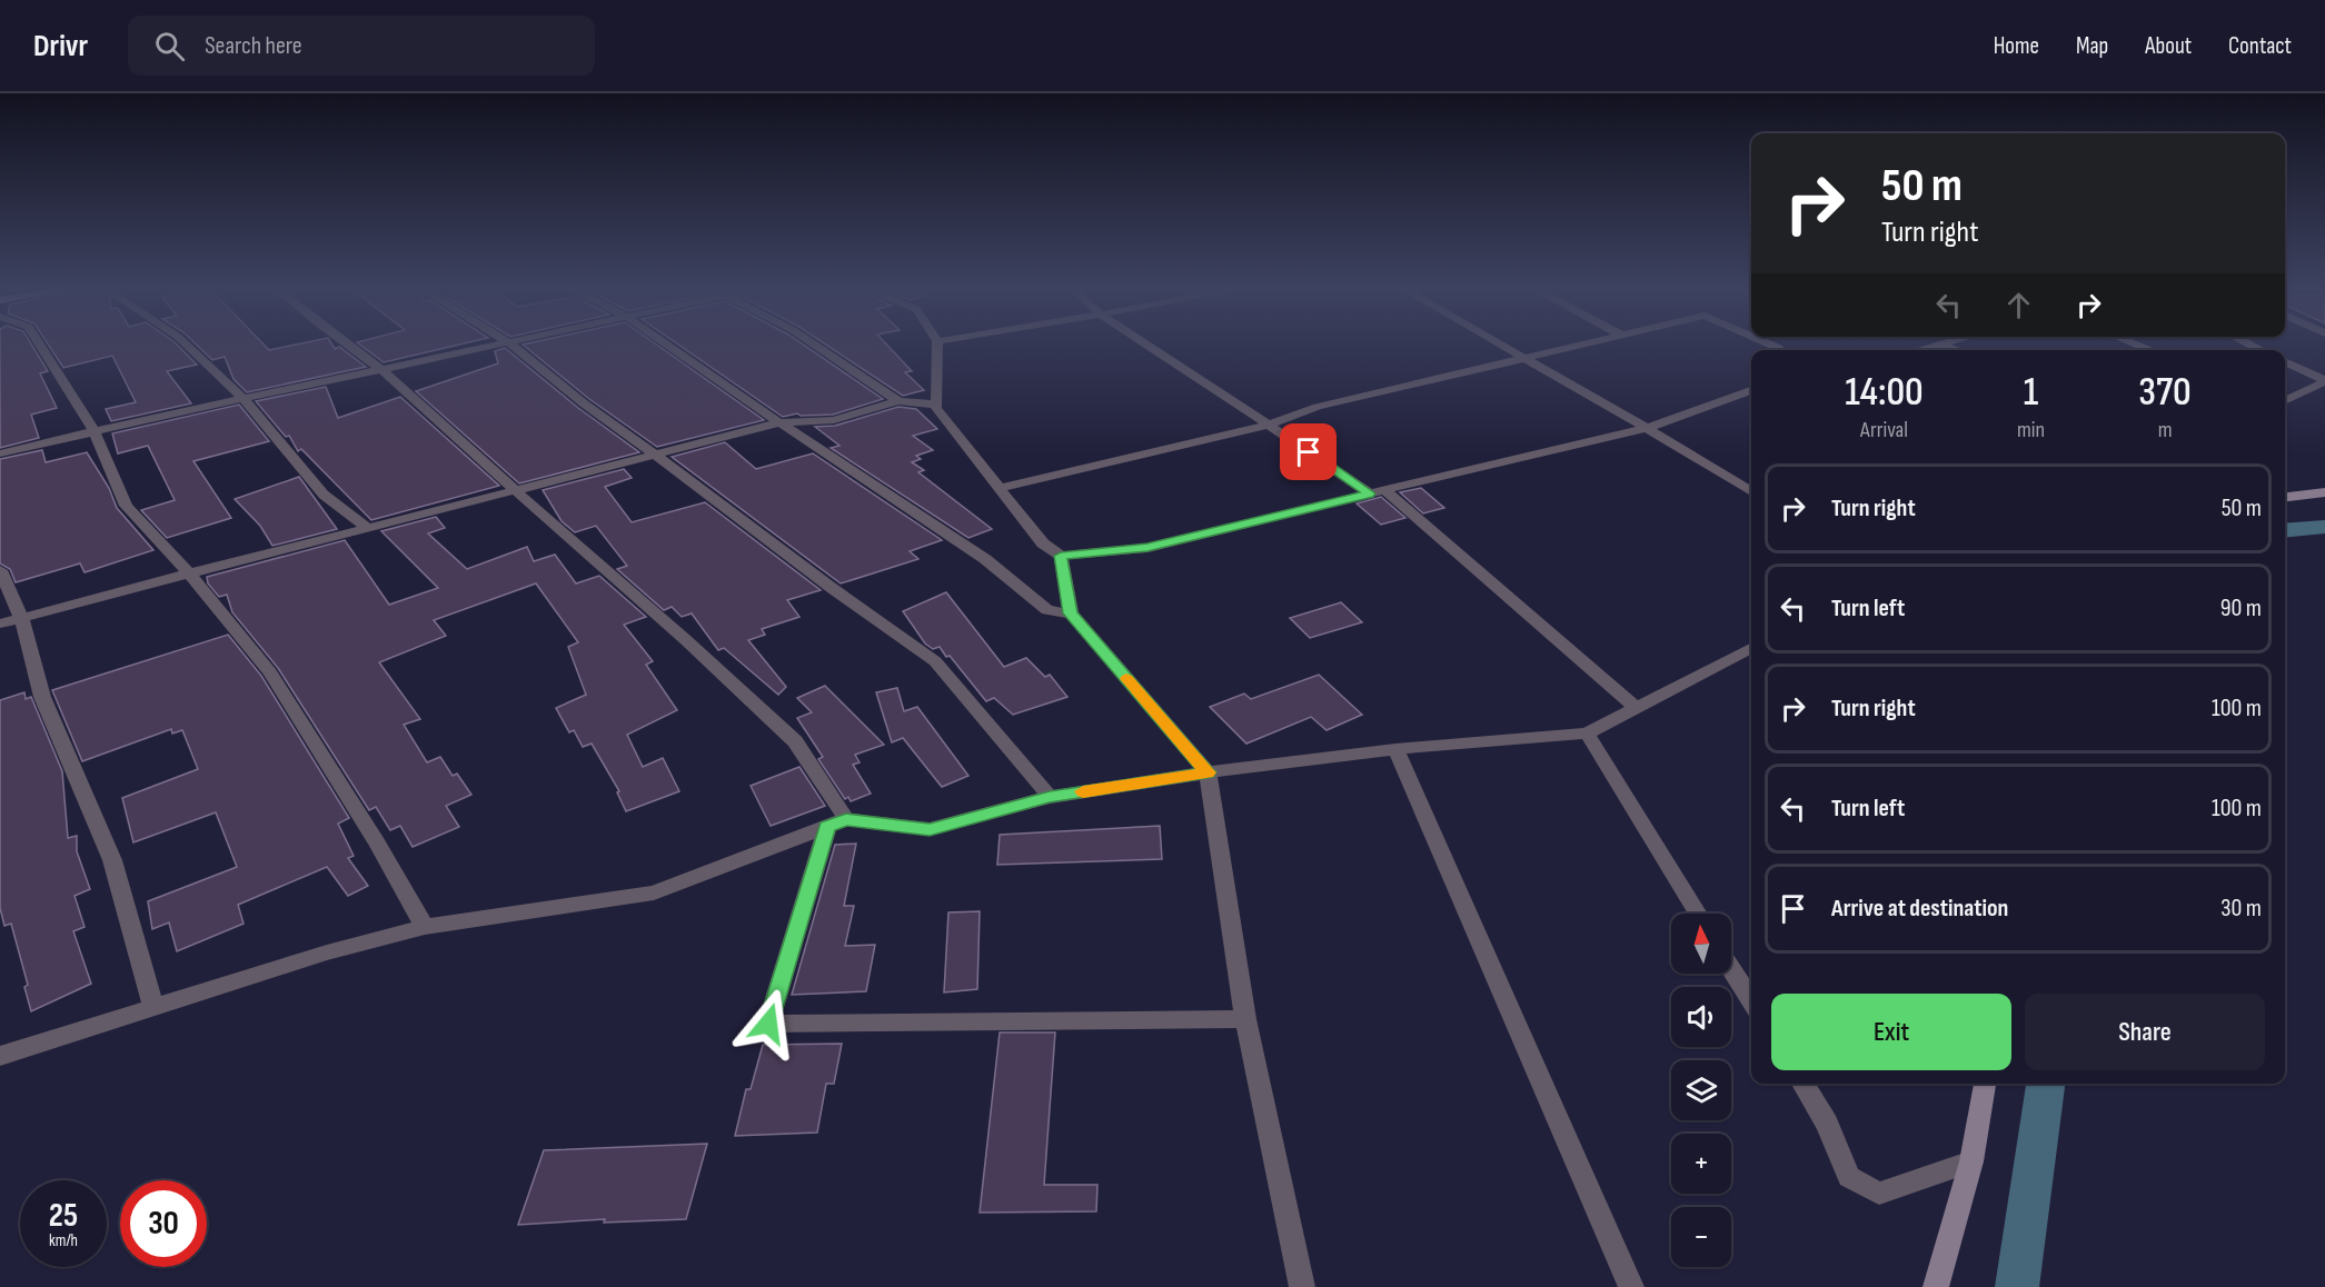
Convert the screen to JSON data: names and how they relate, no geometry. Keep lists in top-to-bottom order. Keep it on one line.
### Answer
{"north":"top","page":{"header":"Drivr","search":"Search here","nav":["Home","Map","About","Contact"],"turn":["50 m","Turn right"],"eta":["14:00","Arrival","1","min","370","m"],"list":[{"name":"Turn right","value":"50 m"},{"name":"Turn left","value":"90 m"},{"name":"Turn right","value":"100 m"},{"name":"Turn left","value":"100 m"},{"name":"Arrive at destination","value":"30 m"}],"map_buttons":["+","−"],"buttons":["Exit","Share"],"speed":"25 km/h","limit":"30"}}
